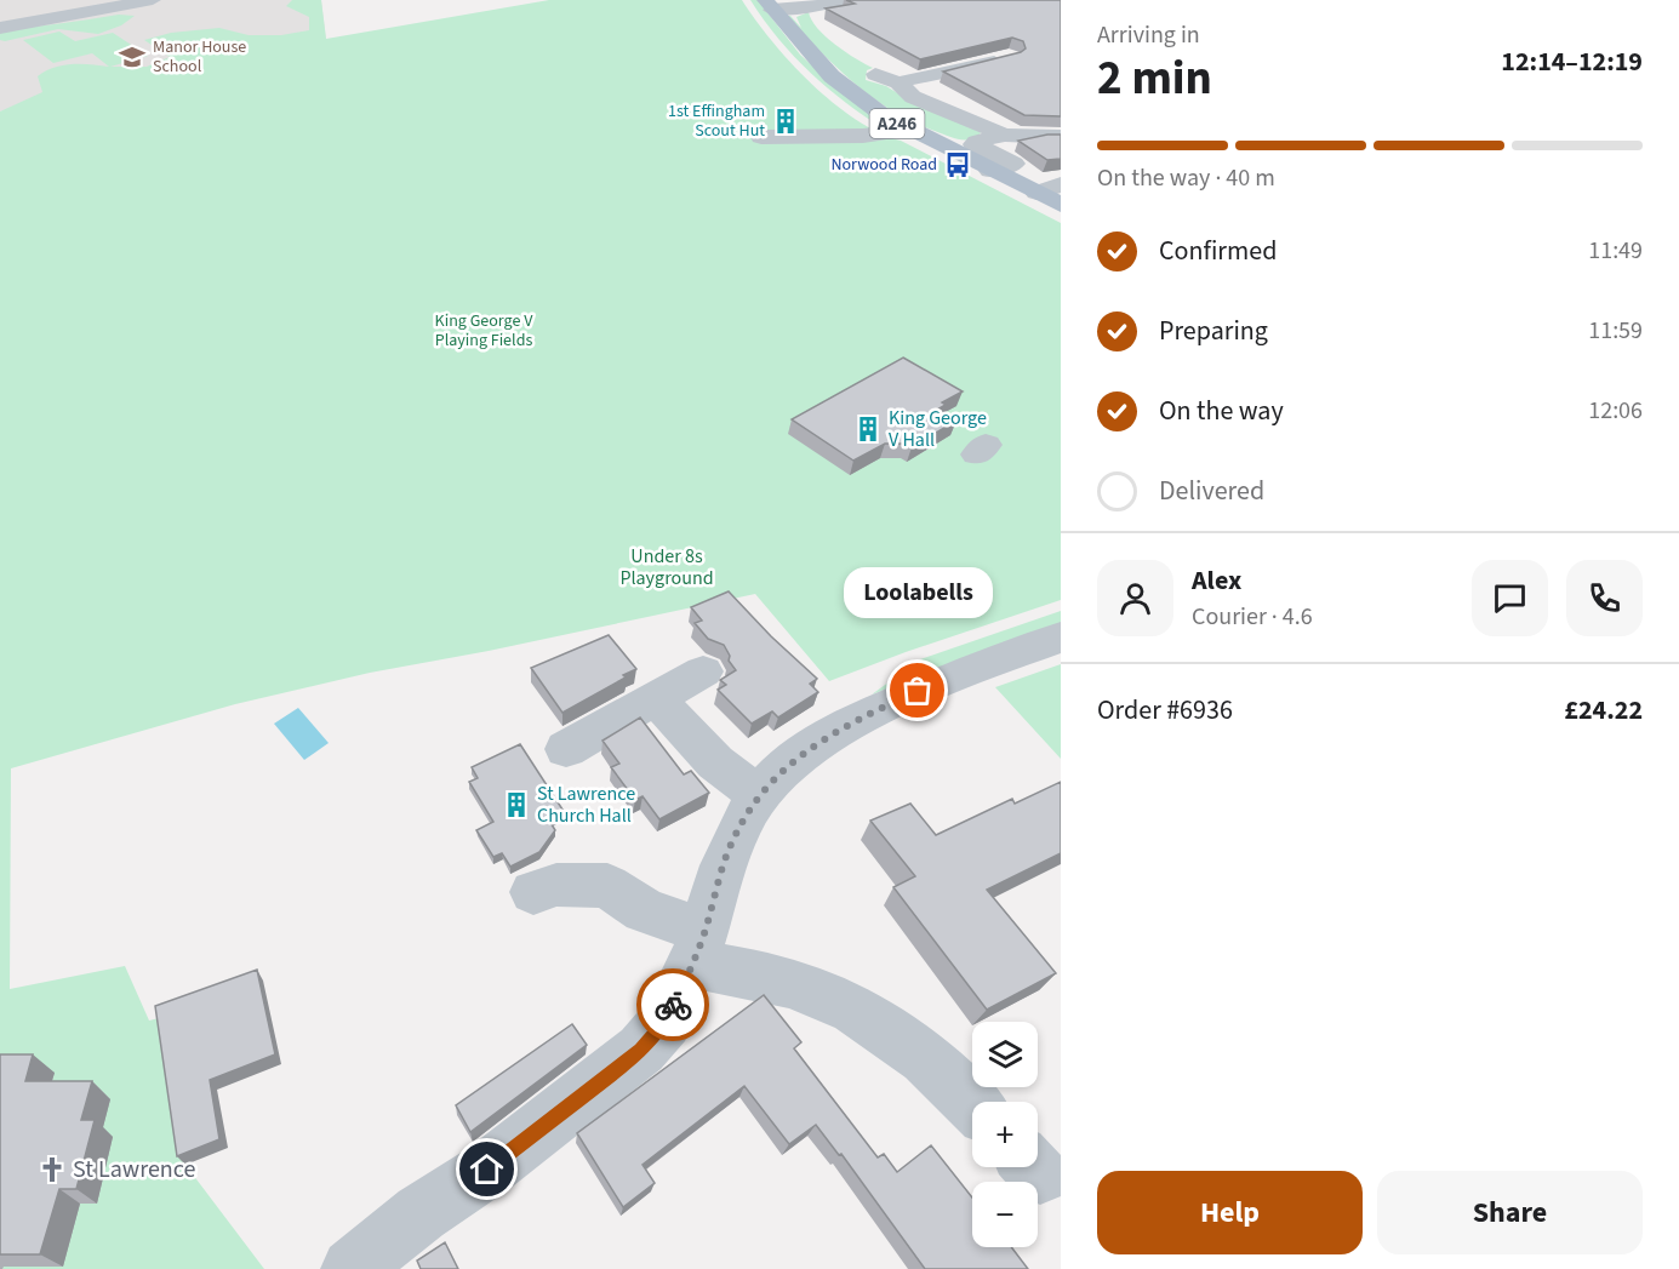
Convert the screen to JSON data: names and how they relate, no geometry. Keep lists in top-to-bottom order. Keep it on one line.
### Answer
{"streets":{"main road":["A246"]},"parks":["King George V Playing Fields","Under 8s Playground"],"places":{"school or university":["Manor House School"],"building":["1st Effingham Scout Hut","King George V Hall","St Lawrence Church Hall"],"bus stop":["Norwood Road"],"other":["Loolabells"],"church":["St Lawrence"]},"page":{"heading":["2 min","Arriving in","12:14–12:19"],"panel":["Alex","Courier · 4.6","Order #6936","£24.22"],"bar":"On the way · 40 m","list":[["Confirmed","11:49"],["Preparing","11:59"],["On the way","12:06"],"Delivered"],"bubble":"Loolabells","map_buttons":["+","−"],"buttons":["Help","Share"]}}
